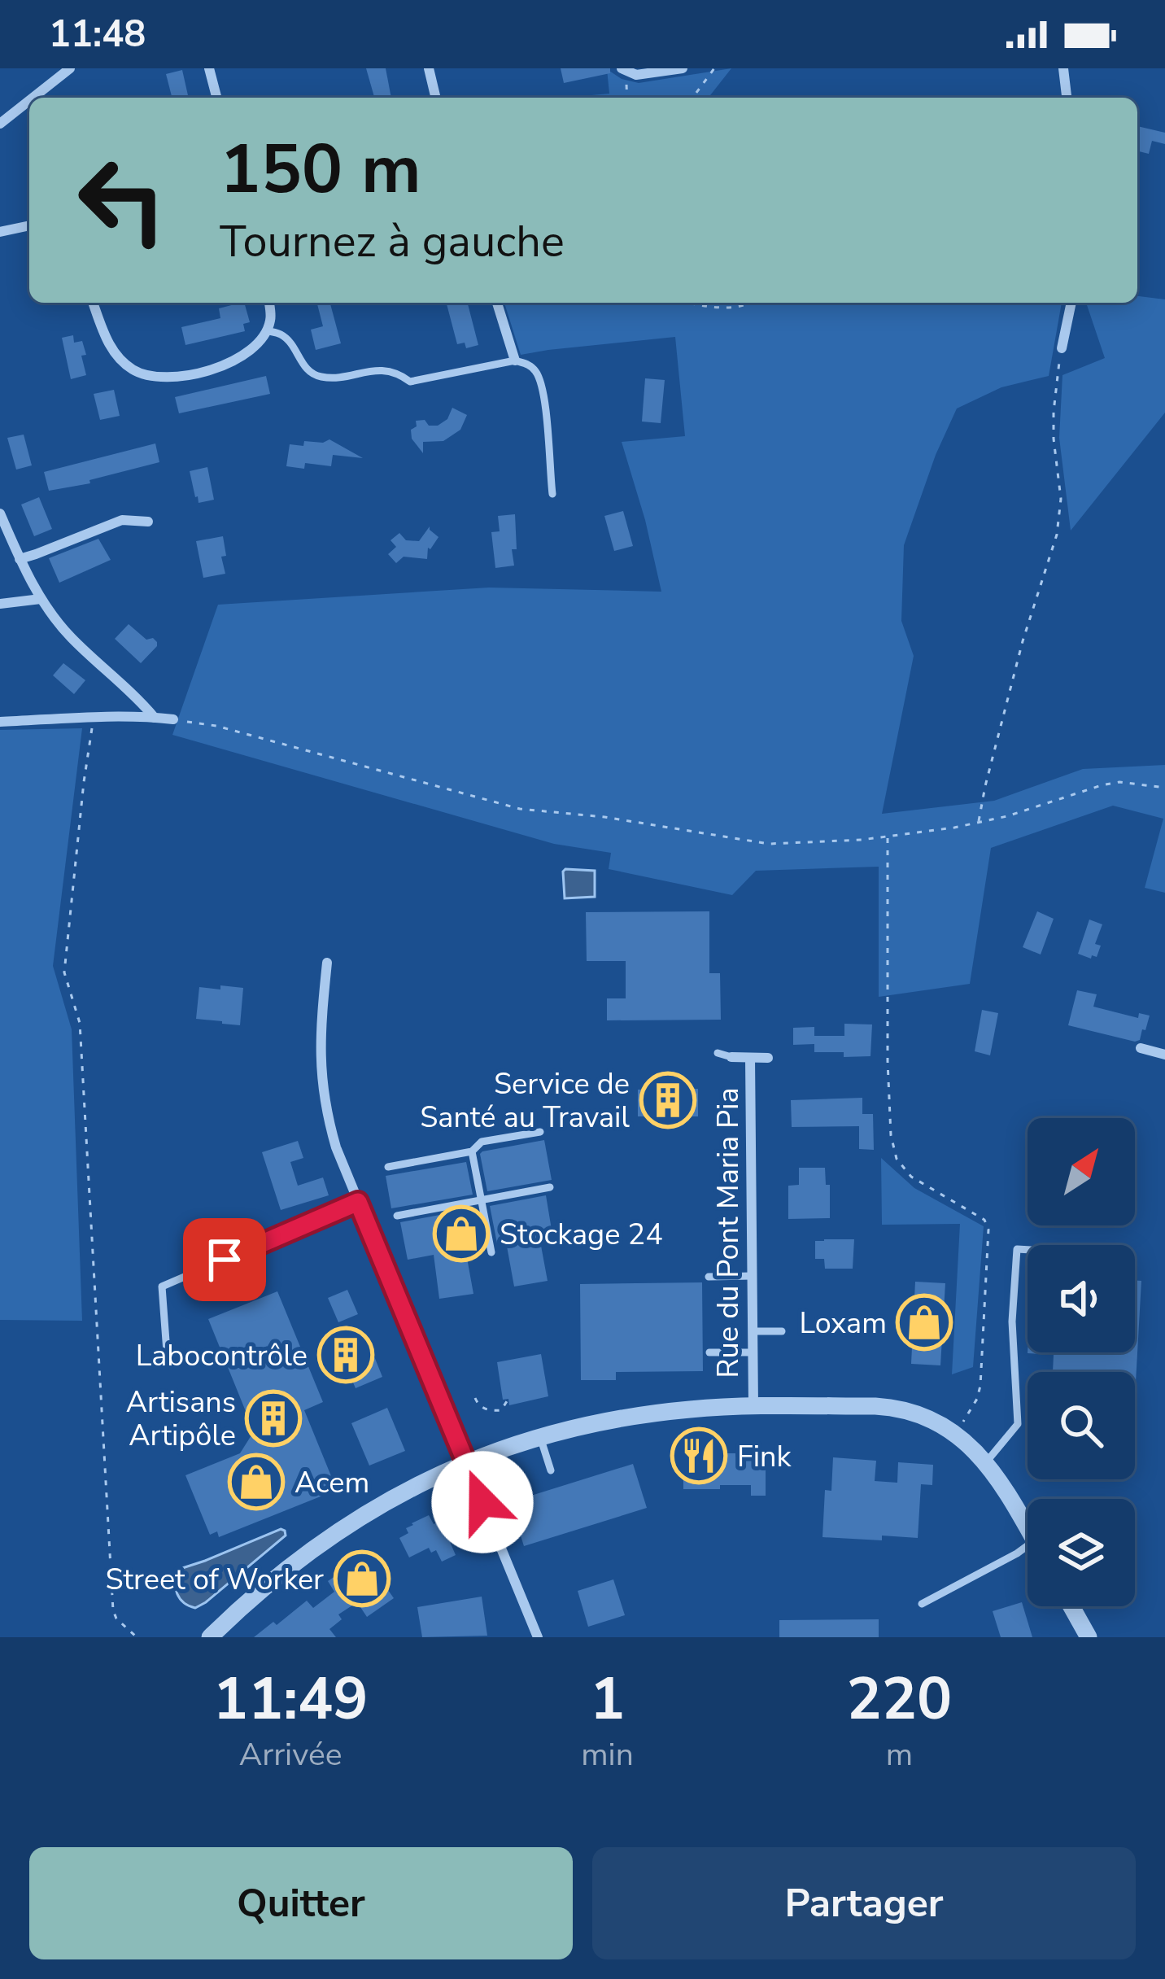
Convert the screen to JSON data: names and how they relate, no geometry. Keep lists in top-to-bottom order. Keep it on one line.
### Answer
{"streets":{"street":["Rue du Pont Maria Pia"]},"places":{"building":["Service de Santé au Travail","Labocontrôle","Artisans Artipôle"],"shop":["Stockage 24","Loxam","Acem","Street of Worker"],"restaurant":["Fink"]},"north":"top right","page":{"status":"11:48","turn":["150 m","Tournez à gauche"],"eta":["11:49","Arrivée","1","min","220","m"],"buttons":["Quitter","Partager"]}}
